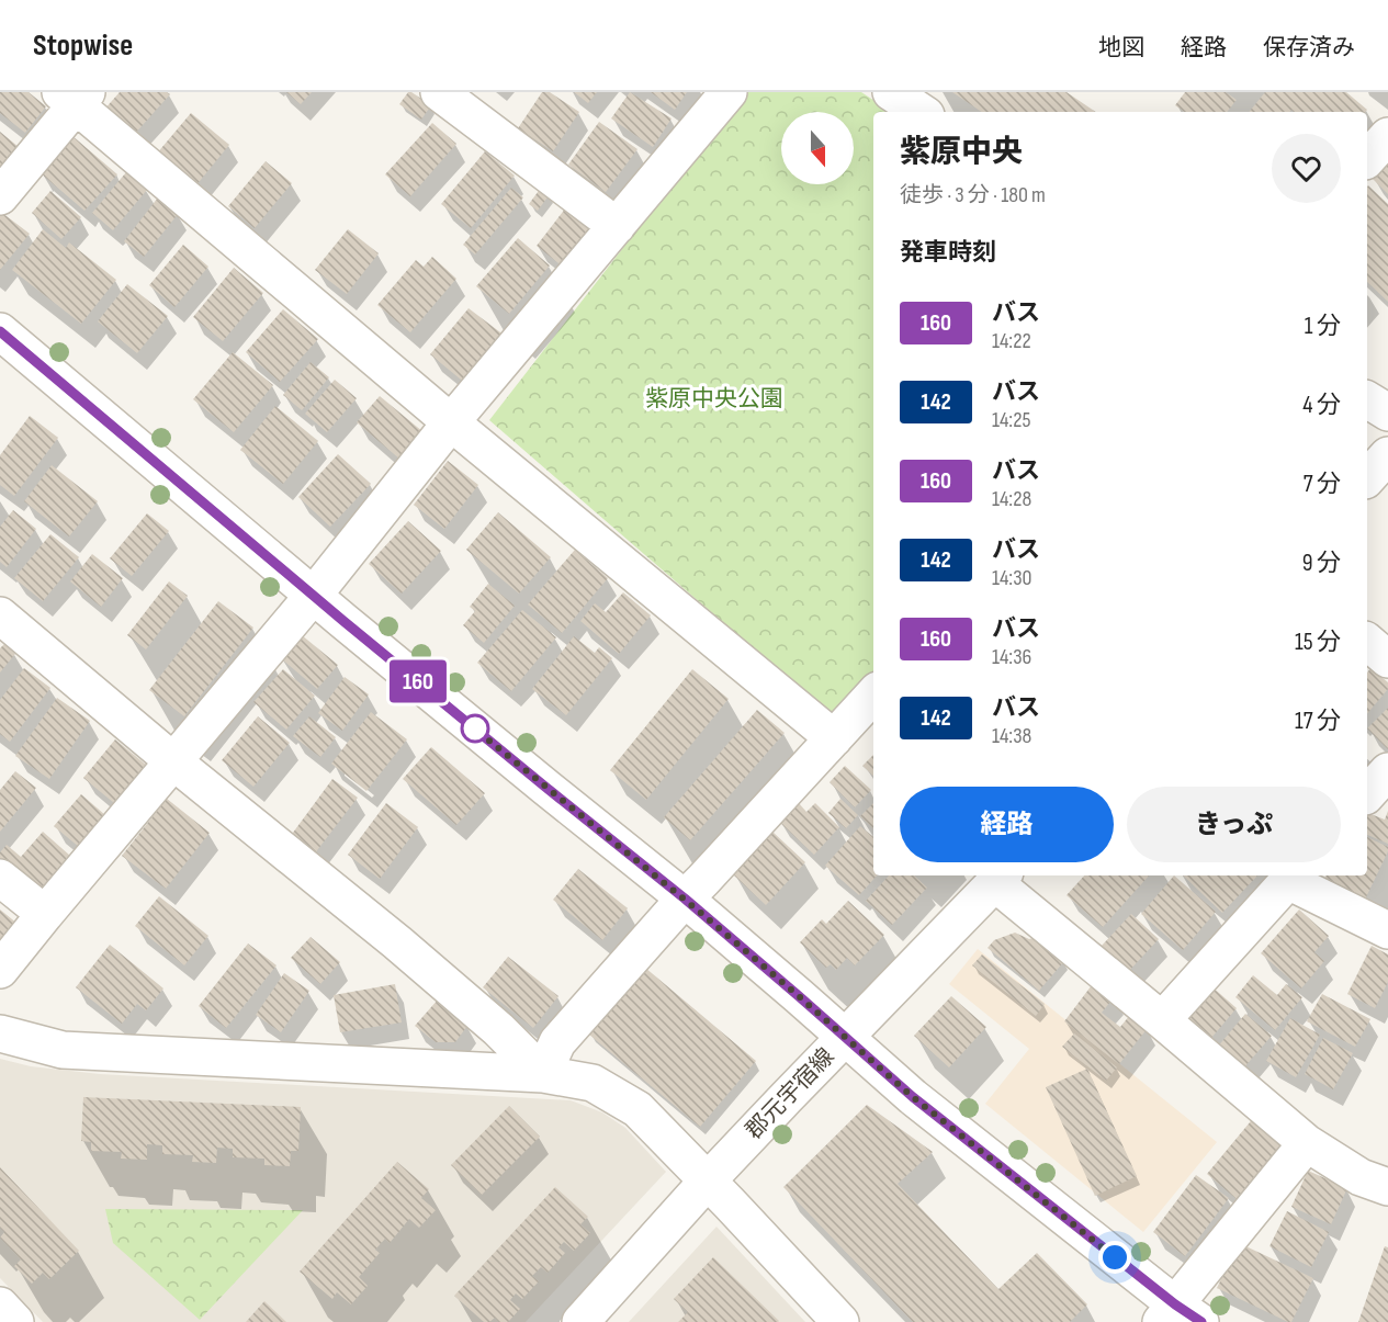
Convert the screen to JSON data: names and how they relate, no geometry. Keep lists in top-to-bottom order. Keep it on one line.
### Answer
{"streets":{"street":["郡元宇宿線"]},"parks":["紫原中央公園"],"lines":["bus line 160"],"north":"bottom","page":{"header":"Stopwise","nav":["地図","経路","保存済み"],"on_map":"160","heading":[["紫原中央","徒歩 · 3 分 · 180 m"],"発車時刻"],"list":[{"mark":"160","name":"バス","note":"14:22","value":"1 分"},{"mark":"142","name":"バス","note":"14:25","value":"4 分"},{"mark":"160","name":"バス","note":"14:28","value":"7 分"},{"mark":"142","name":"バス","note":"14:30","value":"9 分"},{"mark":"160","name":"バス","note":"14:36","value":"15 分"},{"mark":"142","name":"バス","note":"14:38","value":"17 分"}],"buttons":["経路","きっぷ"]}}
